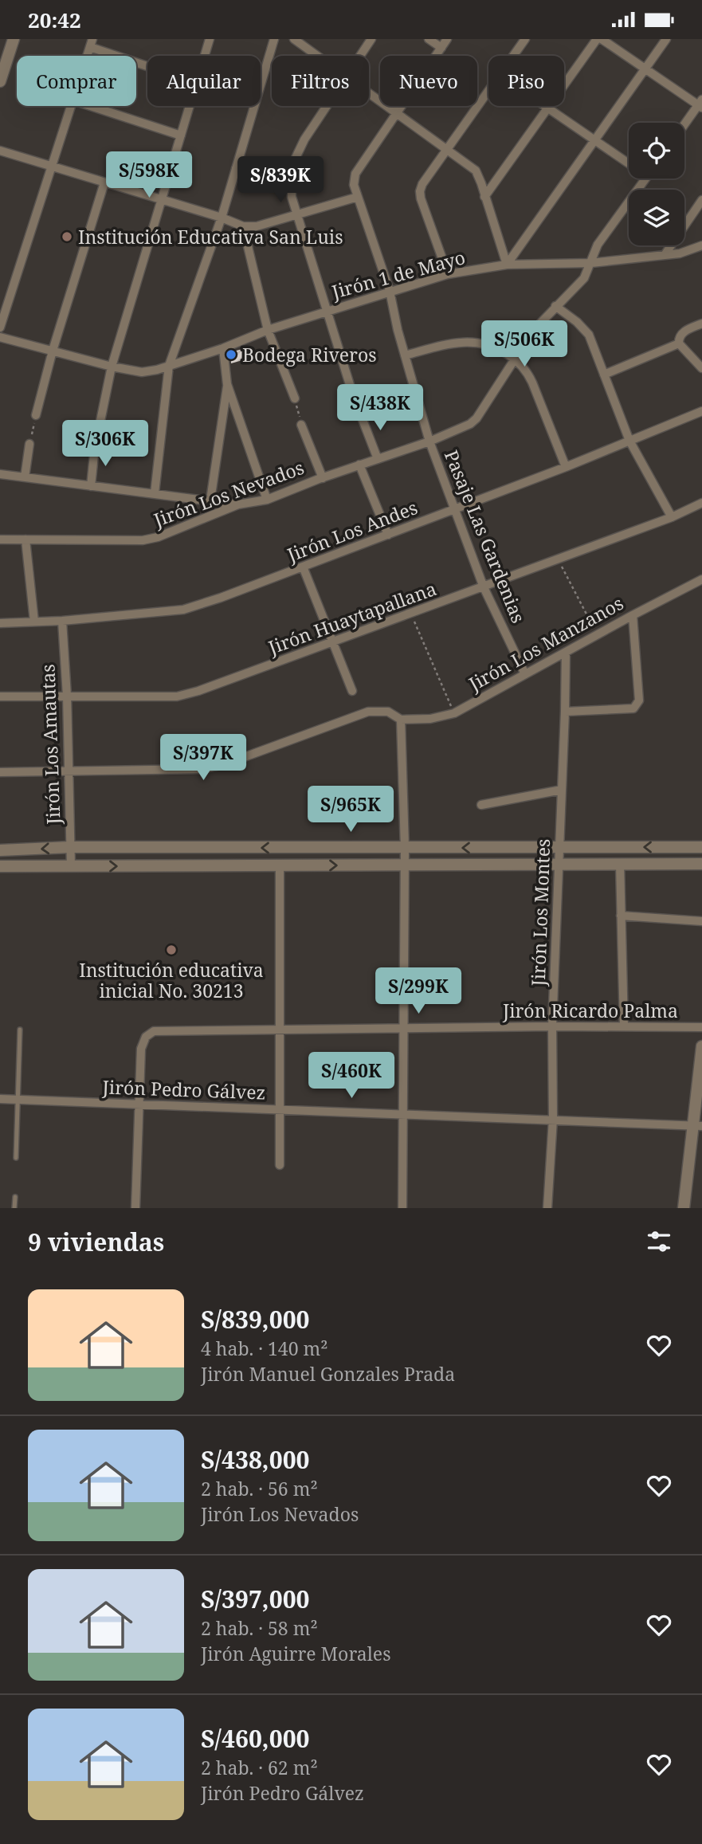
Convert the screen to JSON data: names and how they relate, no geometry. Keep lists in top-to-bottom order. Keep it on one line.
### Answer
{"streets":{"street":["Jirón 1 de Mayo","Jirón Los Nevados","Jirón Los Andes","Pasaje Las Gardenias","Jirón Huaytapallana","Jirón Los Manzanos","Jirón Los Amautas","Jirón Los Montes","Jirón Ricardo Palma","Jirón Pedro Gálvez"]},"crossings":[["Jirón 1 de Mayo","Jirón Los Nevados"],["Jirón 1 de Mayo","Pasaje Las Gardenias"],["Jirón Los Nevados","Pasaje Las Gardenias"],["Jirón Los Andes","Pasaje Las Gardenias"],["Jirón Los Andes","Jirón Los Amautas"],["Pasaje Las Gardenias","Jirón Huaytapallana"],["Pasaje Las Gardenias","Jirón Los Manzanos"],["Jirón Huaytapallana","Jirón Los Amautas"],["Jirón Los Manzanos","Jirón Los Montes"],["Jirón Los Montes","Jirón Ricardo Palma"],["Jirón Los Montes","Jirón Pedro Gálvez"],["Jirón Ricardo Palma","Jirón Pedro Gálvez"]],"places":["Institución Educativa San Luis","Bodega Riveros","Institución educativa inicial No. 30213"],"page":{"status":"20:42","chip":["Comprar","Alquilar","Filtros","Nuevo","Piso"],"price":["S/598K","S/839K","S/506K","S/438K","S/306K","S/397K","S/965K","S/299K","S/460K"],"heading":"9 viviendas","list":[{"name":"S/839,000","note":"4 hab. · 140 m² · Jirón Manuel Gonzales Prada"},{"name":"S/438,000","note":"2 hab. · 56 m² · Jirón Los Nevados"},{"name":"S/397,000","note":"2 hab. · 58 m² · Jirón Aguirre Morales"},{"name":"S/460,000","note":"2 hab. · 62 m² · Jirón Pedro Gálvez"}]}}
